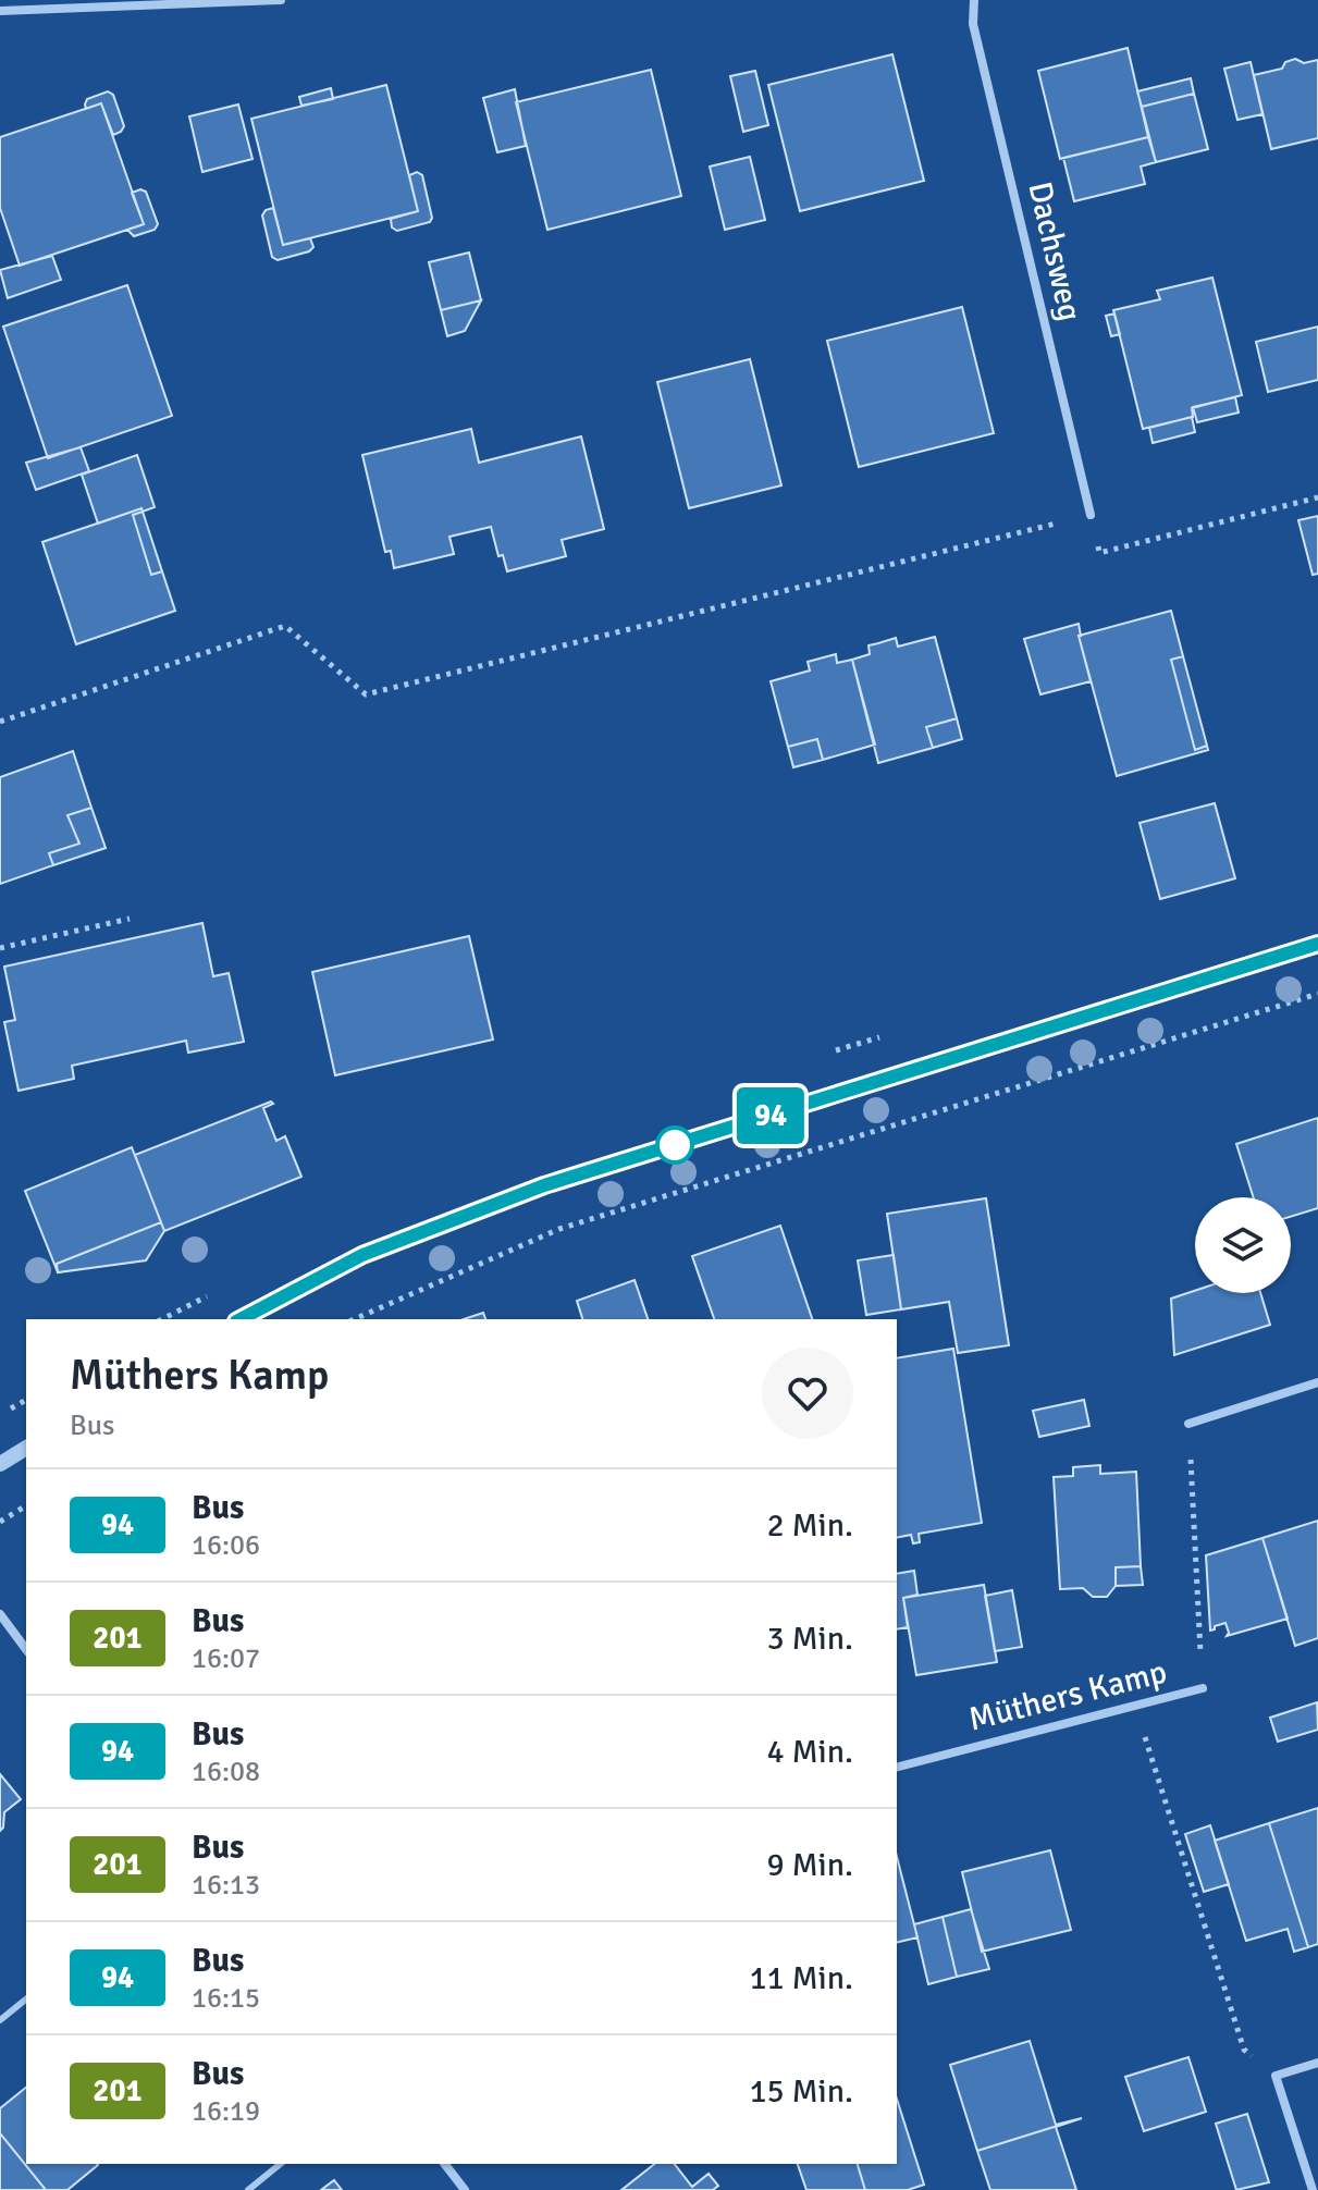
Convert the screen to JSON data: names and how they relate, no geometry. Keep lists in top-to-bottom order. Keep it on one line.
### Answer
{"streets":{"street":["Dachsweg","Müthers Kamp"]},"lines":["bus line 94"],"page":{"on_map":"94","heading":["Müthers Kamp","Bus"],"list":[{"mark":"94","name":"Bus","note":"16:06","value":"2 Min."},{"mark":"201","name":"Bus","note":"16:07","value":"3 Min."},{"mark":"94","name":"Bus","note":"16:08","value":"4 Min."},{"mark":"201","name":"Bus","note":"16:13","value":"9 Min."},{"mark":"94","name":"Bus","note":"16:15","value":"11 Min."},{"mark":"201","name":"Bus","note":"16:19","value":"15 Min."}]}}
